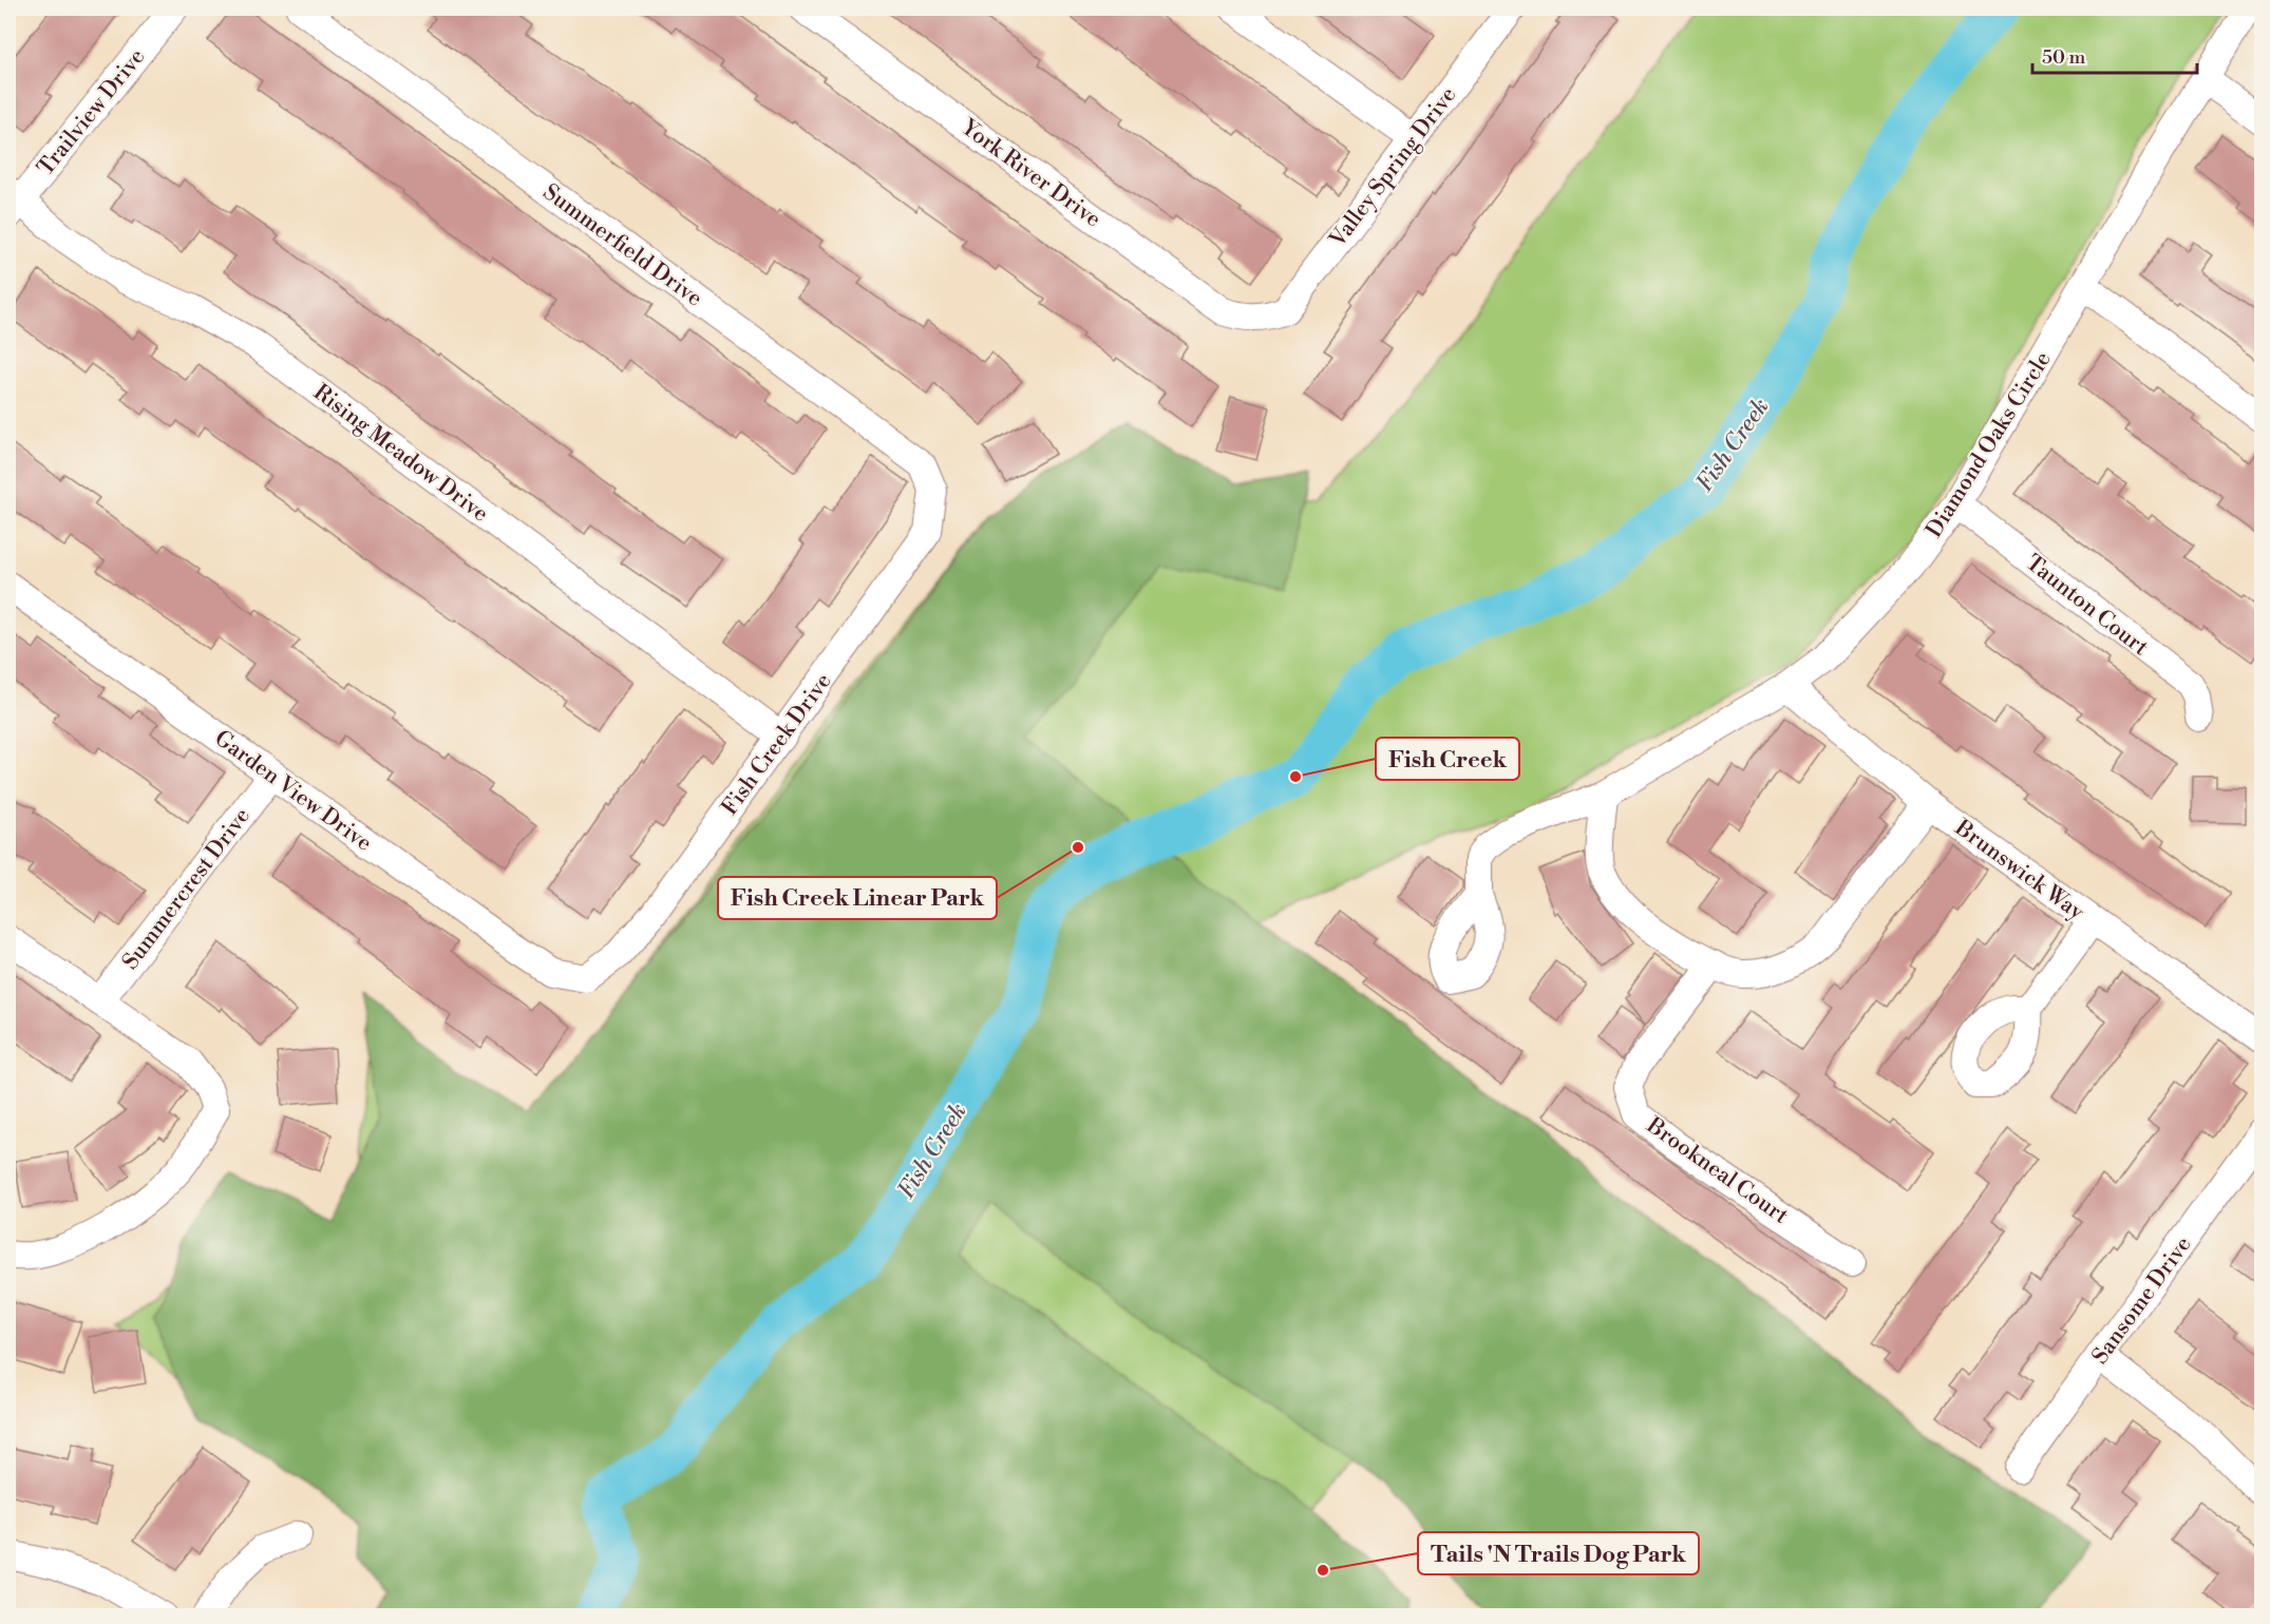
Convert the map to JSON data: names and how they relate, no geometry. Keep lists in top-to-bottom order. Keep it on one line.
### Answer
{"streets":{"street":["Trailview Drive","Valley Spring Drive","York River Drive","Summerfield Drive","Diamond Oaks Circle","Rising Meadow Drive","Taunton Court","Fish Creek Drive","Garden View Drive","Brunswick Way","Summercrest Drive","Brookneal Court","Sansome Drive"]},"crossings":[["Trailview Drive","Rising Meadow Drive"],["Valley Spring Drive","York River Drive"],["Summerfield Drive","Fish Creek Drive"],["Diamond Oaks Circle","Taunton Court"],["Diamond Oaks Circle","Brunswick Way"],["Rising Meadow Drive","Fish Creek Drive"],["Fish Creek Drive","Garden View Drive"],["Garden View Drive","Summercrest Drive"]],"water":["Fish Creek"],"places":["Fish Creek","Fish Creek Linear Park","Tails 'N Trails Dog Park"],"scale_bar":"50 m"}
